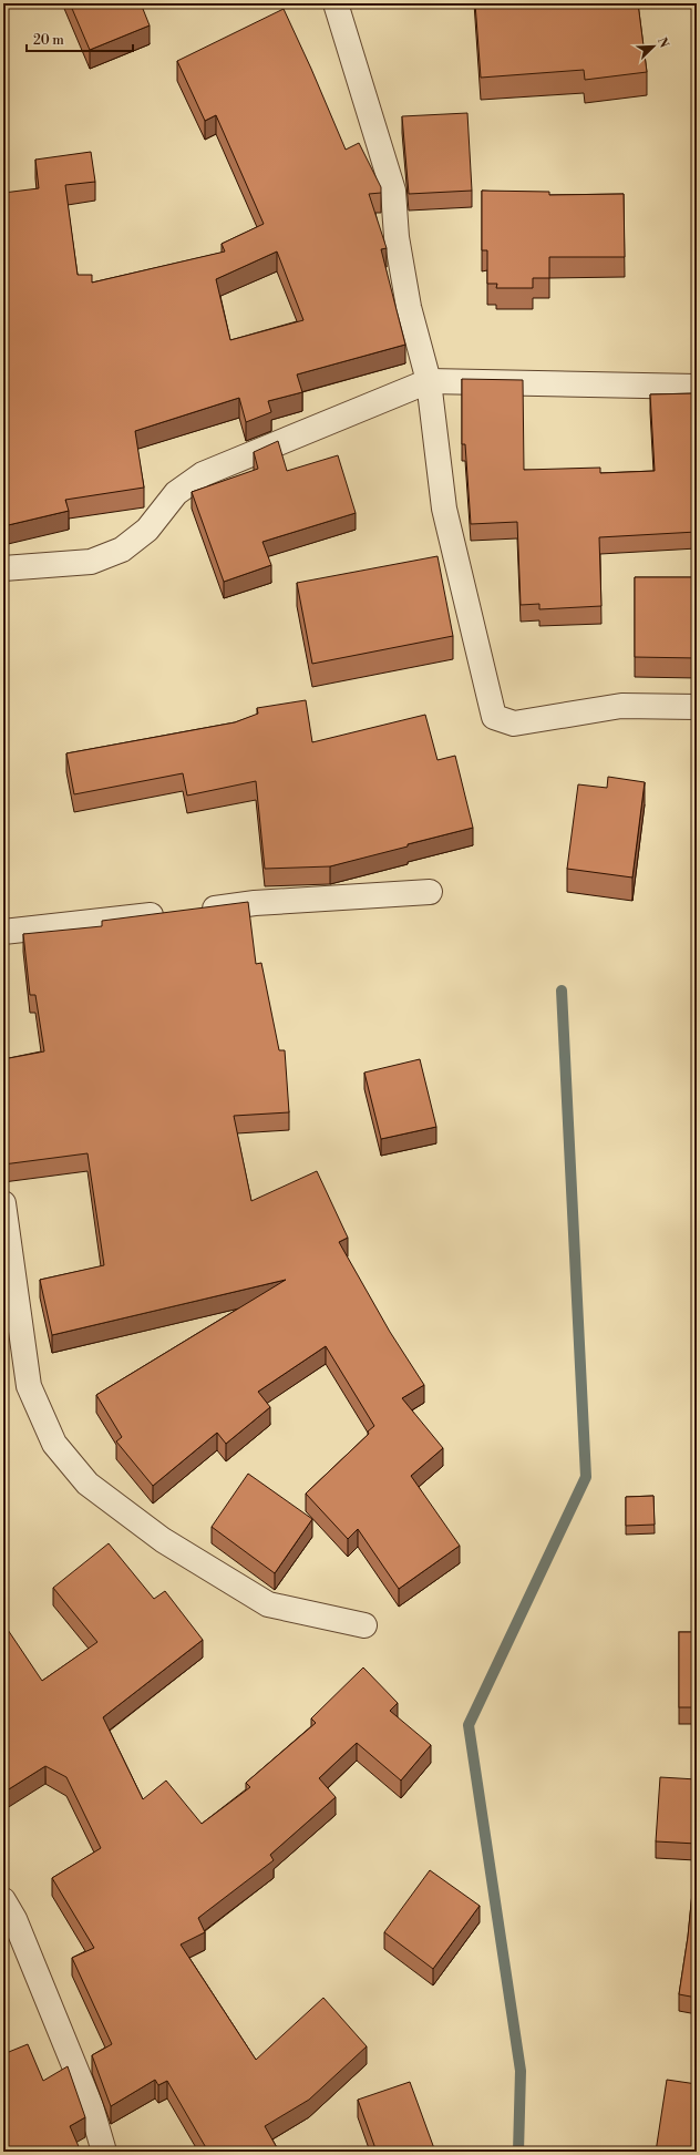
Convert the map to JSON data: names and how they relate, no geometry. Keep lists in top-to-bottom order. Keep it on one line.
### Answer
{"scale_bar":"20 m","north":"top right"}
